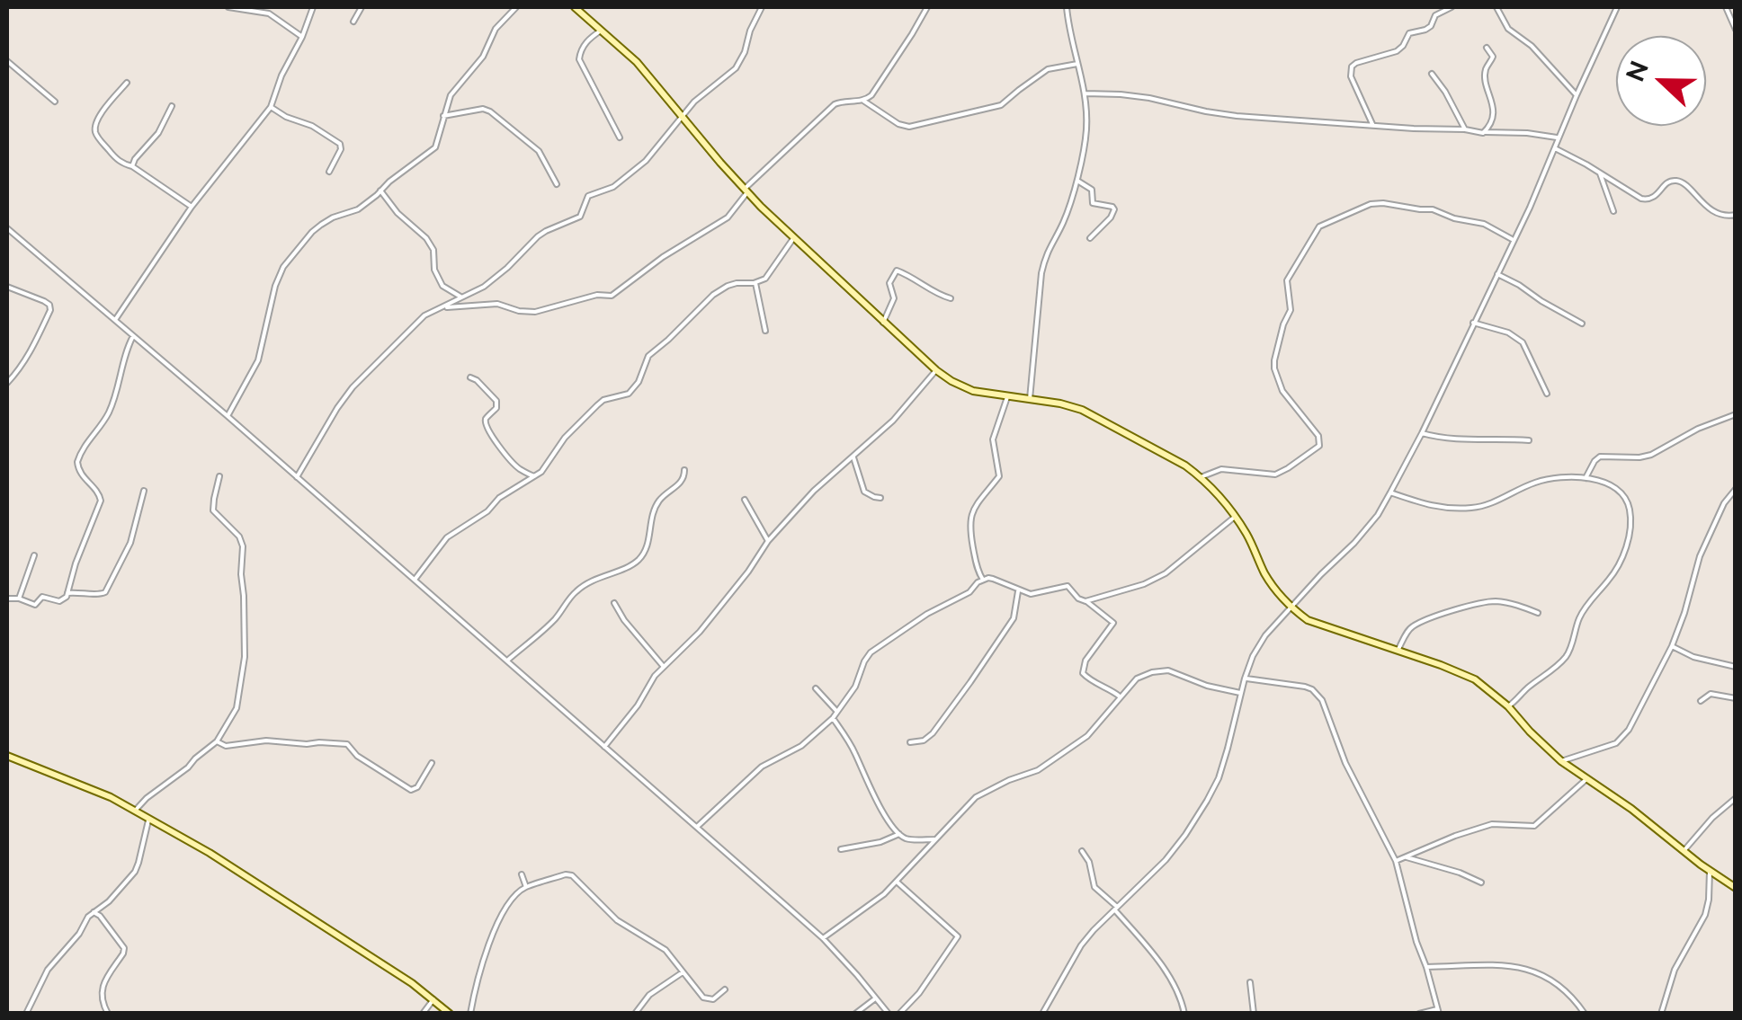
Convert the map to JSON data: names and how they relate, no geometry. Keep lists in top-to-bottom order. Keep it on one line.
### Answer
{"north":"left"}
